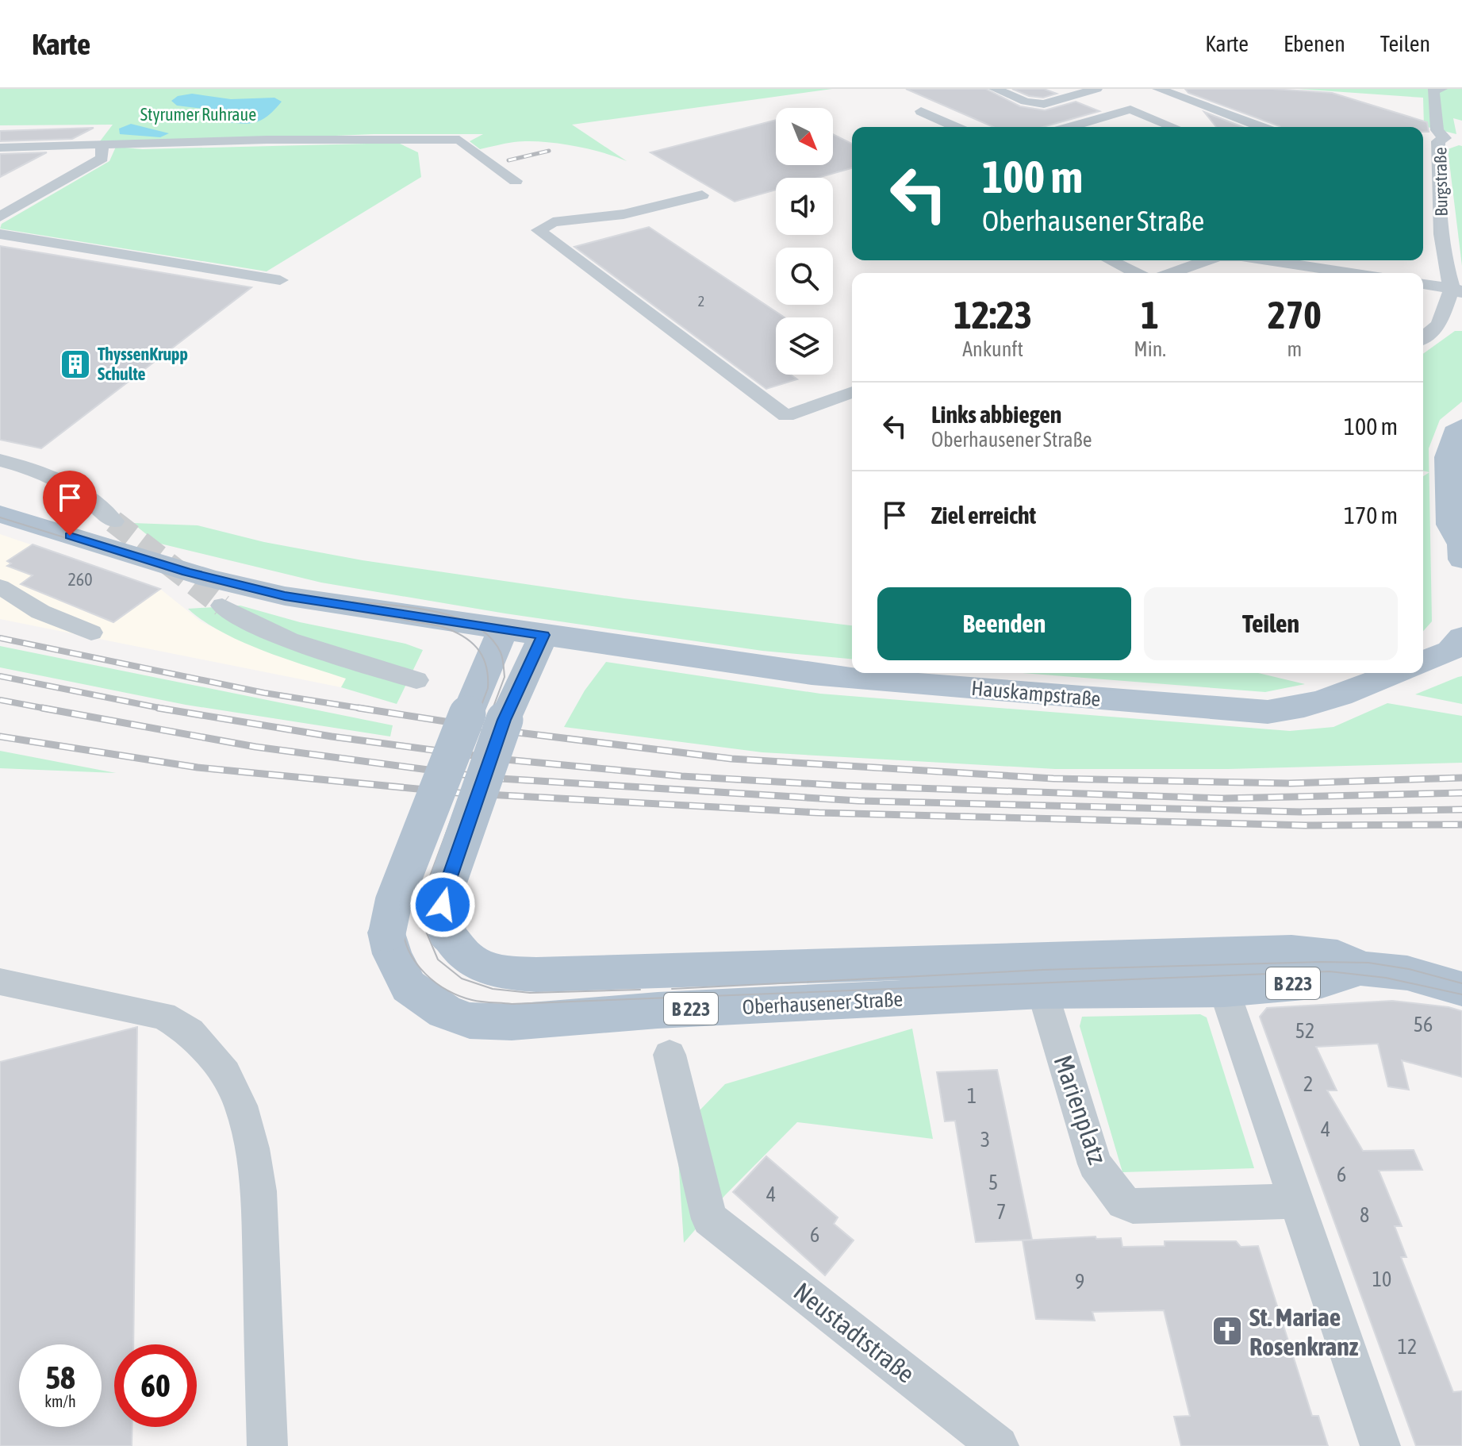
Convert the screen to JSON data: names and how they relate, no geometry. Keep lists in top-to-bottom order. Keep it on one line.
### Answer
{"streets":{"main road":["Hauskampstraße","B 223","Oberhausener Straße"],"street":["Burgstraße","Marienplatz","Neustadtstraße"]},"crossings":[["Hauskampstraße","Oberhausener Straße"],["Oberhausener Straße","Marienplatz"]],"parks":["Styrumer Ruhraue"],"places":{"building":["ThyssenKrupp Schulte"],"church":["St. Mariae Rosenkranz"]},"house_numbers":["2","260","56","52","2","1","4","3","6","5","4","7","8","6","10","9","12"],"north":"bottom right","page":{"header":"Karte","nav":["Karte","Ebenen","Teilen"],"turn":["100 m","Oberhausener Straße"],"eta":["12:23","Ankunft","1","Min.","270","m"],"list":[{"name":"Links abbiegen","note":"Oberhausener Straße","value":"100 m"},{"name":"Ziel erreicht","value":"170 m"}],"buttons":["Beenden","Teilen"],"speed":"58 km/h","limit":"60"}}
